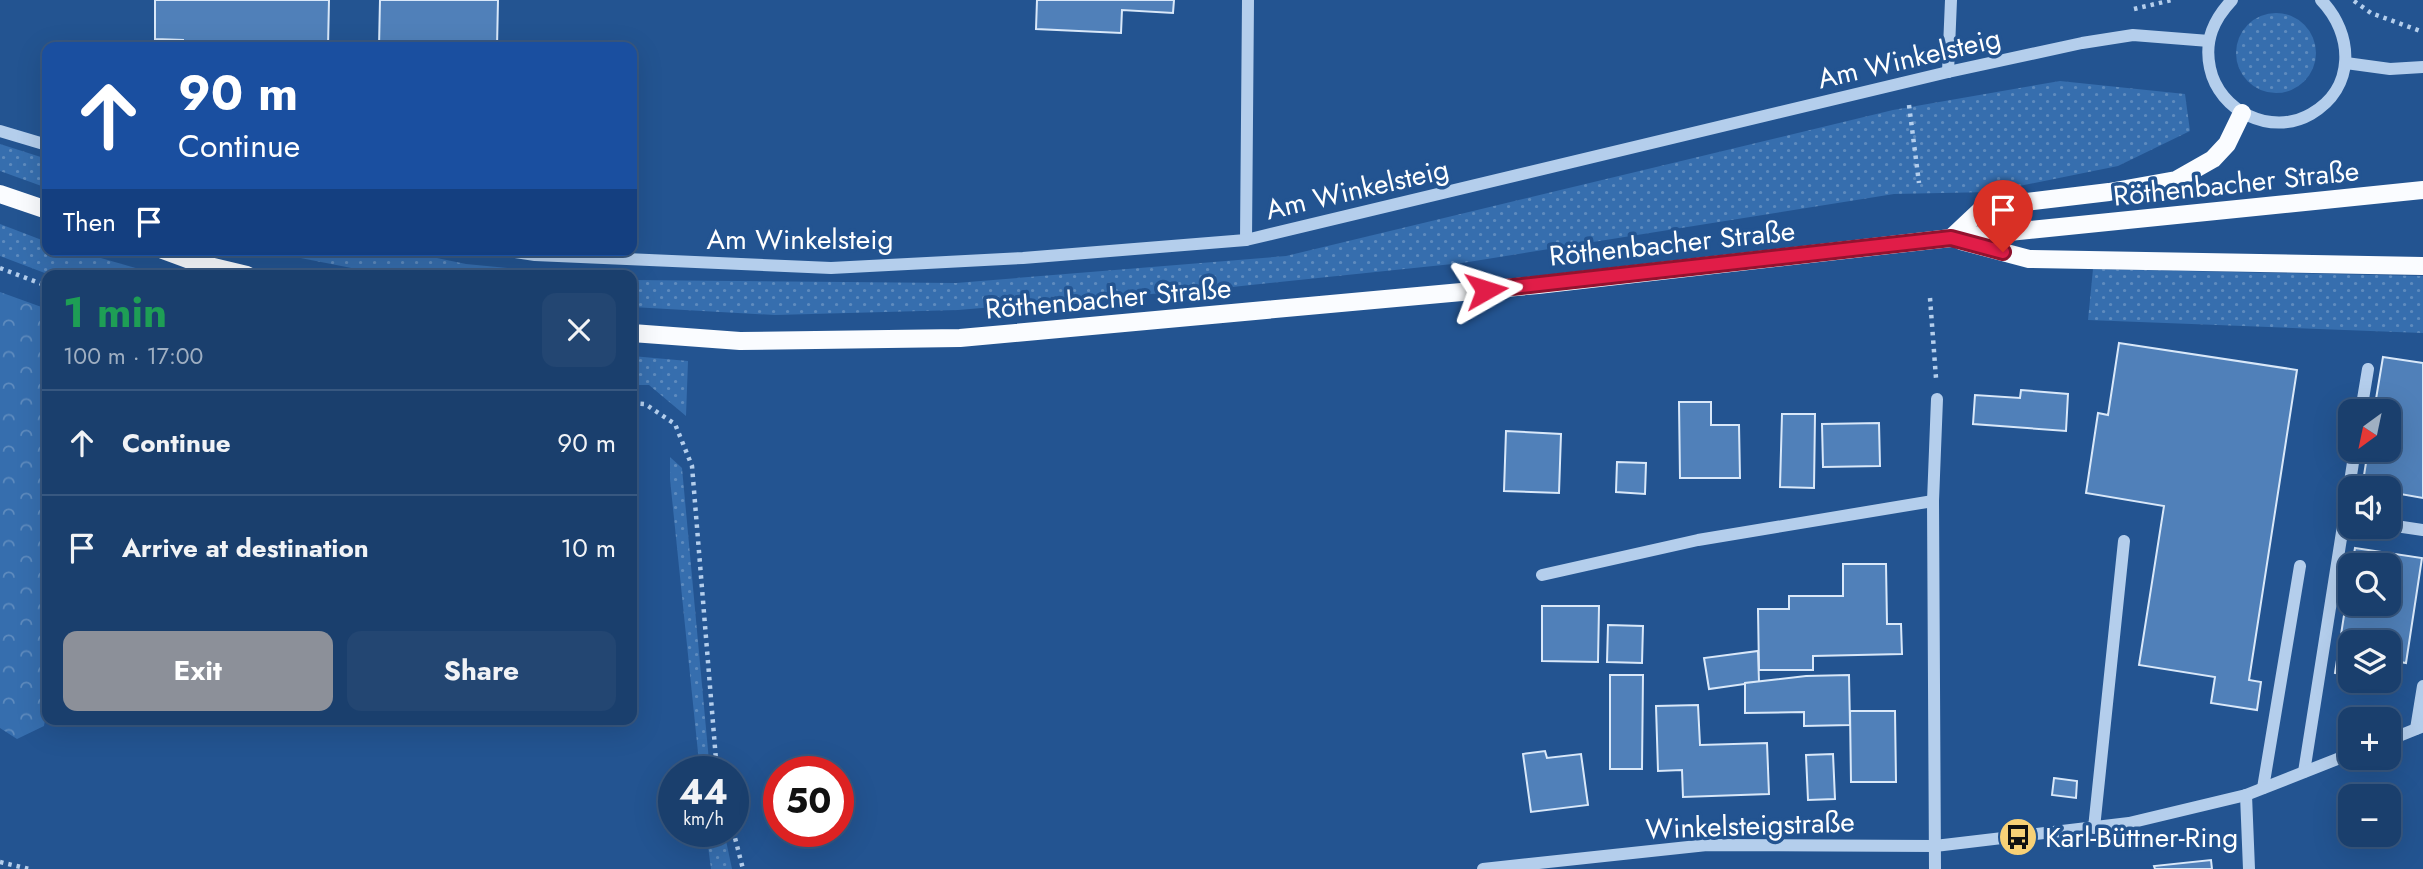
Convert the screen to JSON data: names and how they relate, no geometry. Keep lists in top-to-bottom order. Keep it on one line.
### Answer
{"streets":{"main road":["Röthenbacher Straße"],"street":["Am Winkelsteig","Winkelsteigstraße"]},"places":{"bus stop":["Karl-Büttner-Ring"]},"north":"bottom left","page":{"turn":["90 m","Continue"],"then":"Then","heading":["1 min","100 m · 17:00"],"list":[{"name":"Continue","value":"90 m"},{"name":"Arrive at destination","value":"10 m"}],"map_buttons":["+","−"],"buttons":["Exit","Share"],"speed":"44 km/h","limit":"50"}}
